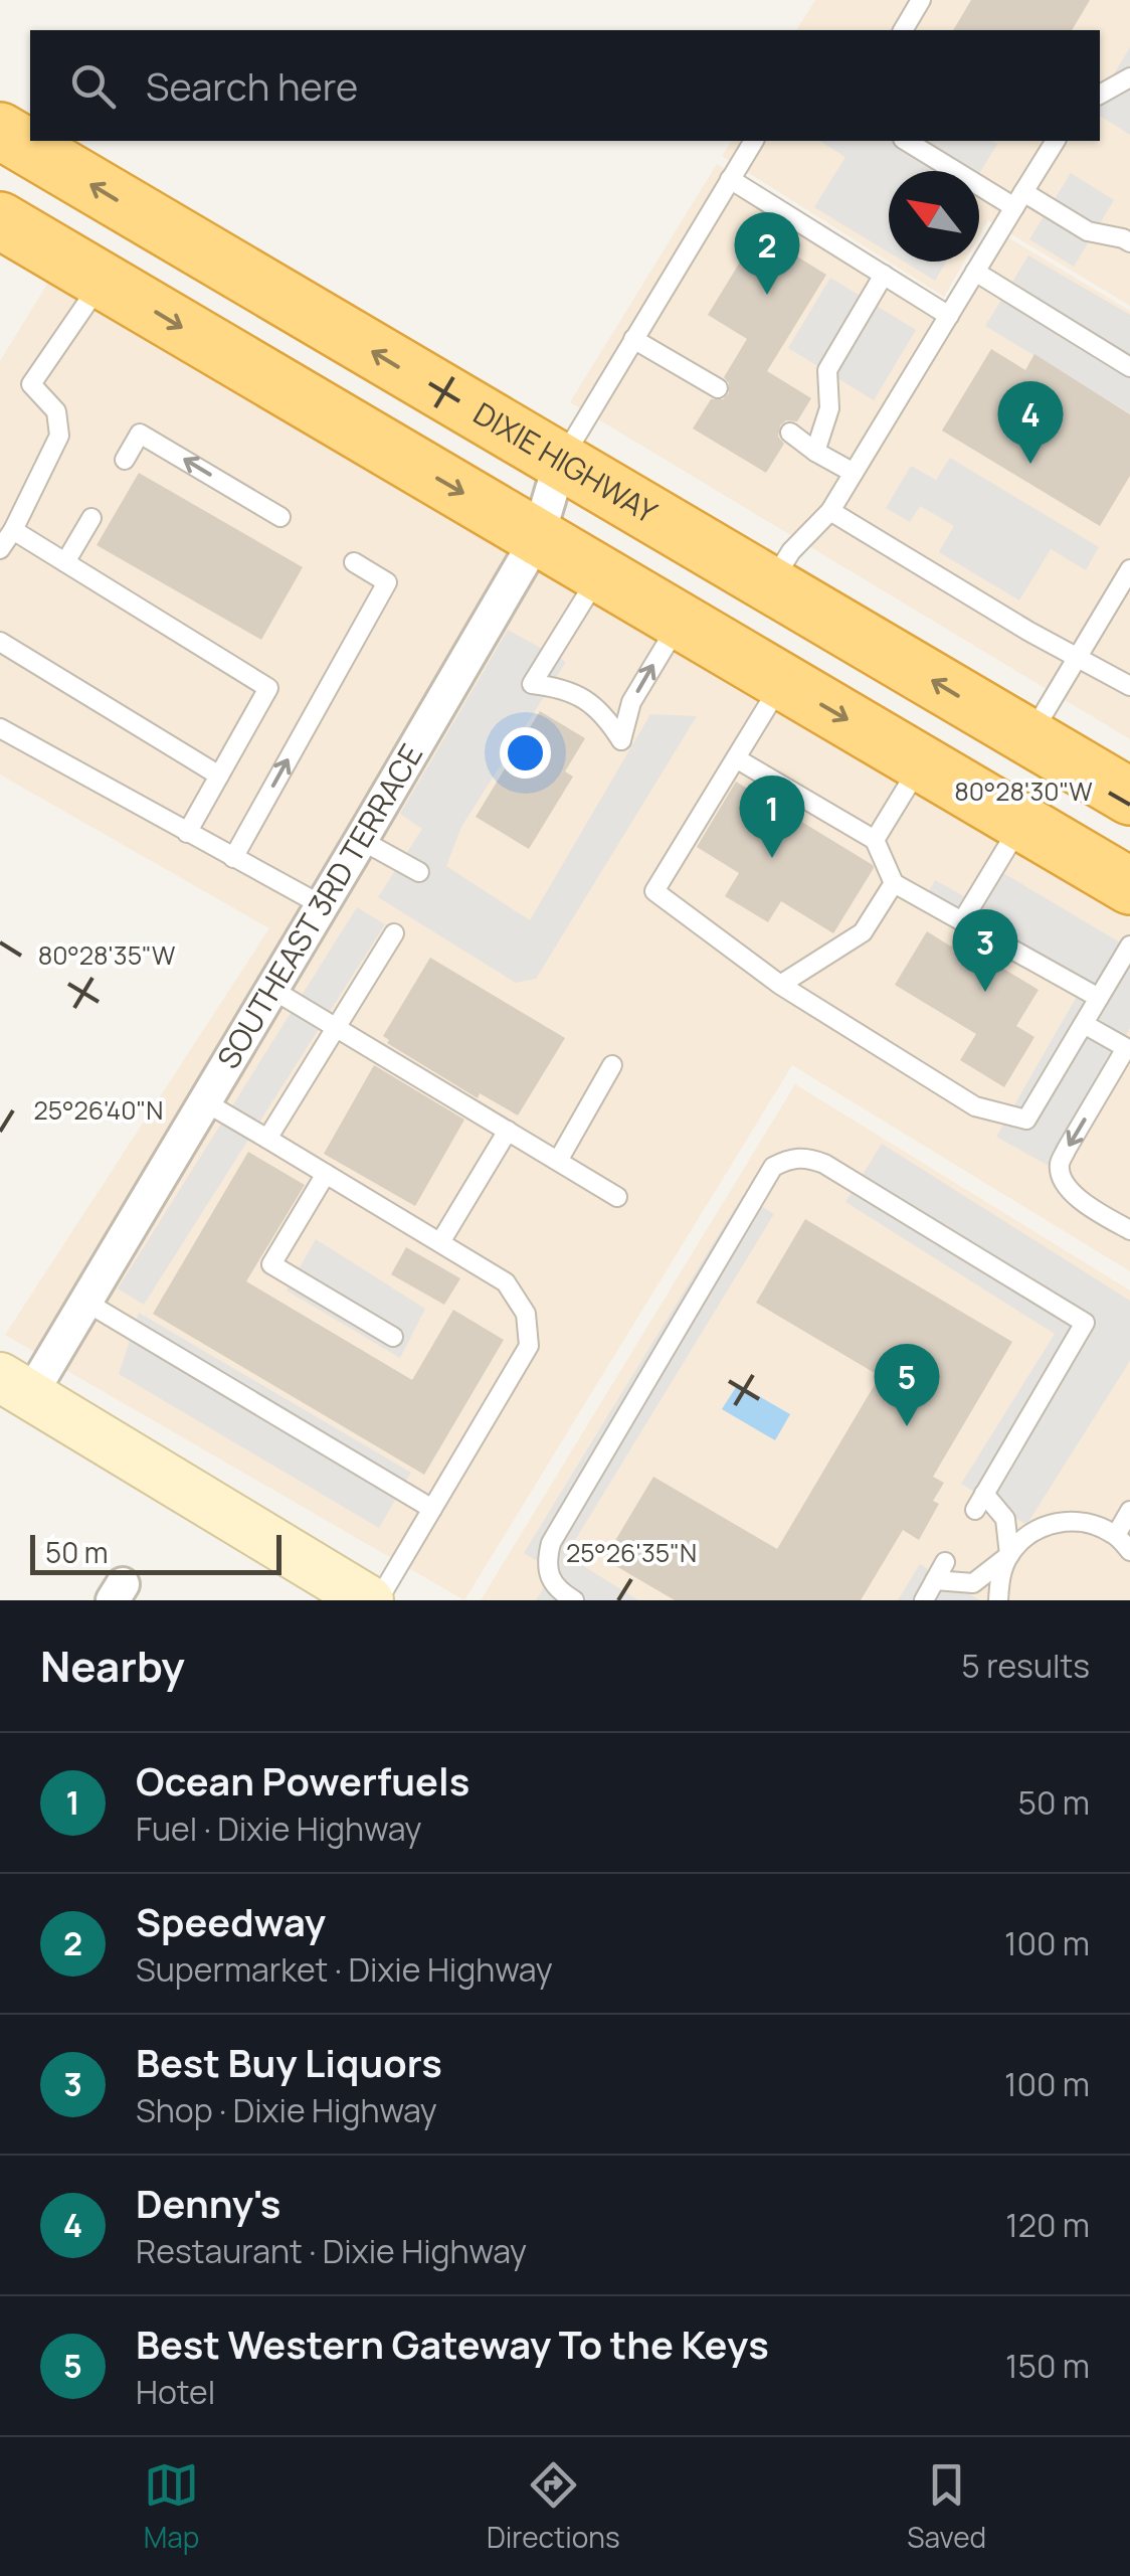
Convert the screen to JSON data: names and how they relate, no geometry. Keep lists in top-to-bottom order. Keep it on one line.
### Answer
{"streets":{"highway":["DIXIE HIGHWAY"],"street":["SOUTHEAST 3RD TERRACE"]},"crossings":[["DIXIE HIGHWAY","SOUTHEAST 3RD TERRACE"]],"scale_bar":"50 m","north":"top left","page":{"search":"Search here","pins":["2","4","1","3","5"],"scale":"50 m","heading":["Nearby","5 results"],"list":[{"mark":"1","name":"Ocean Powerfuels","note":"Fuel · Dixie Highway","value":"50 m"},{"mark":"2","name":"Speedway","note":"Supermarket · Dixie Highway","value":"100 m"},{"mark":"3","name":"Best Buy Liquors","note":"Shop · Dixie Highway","value":"100 m"},{"mark":"4","name":"Denny's","note":"Restaurant · Dixie Highway","value":"120 m"},{"mark":"5","name":"Best Western Gateway To the Keys","note":"Hotel","value":"150 m"}],"nav":["Map","Directions","Saved"]},"coordinates":["80°28'30\"W","80°28'35\"W","25°26'40\"N","25°26'35\"N"]}
